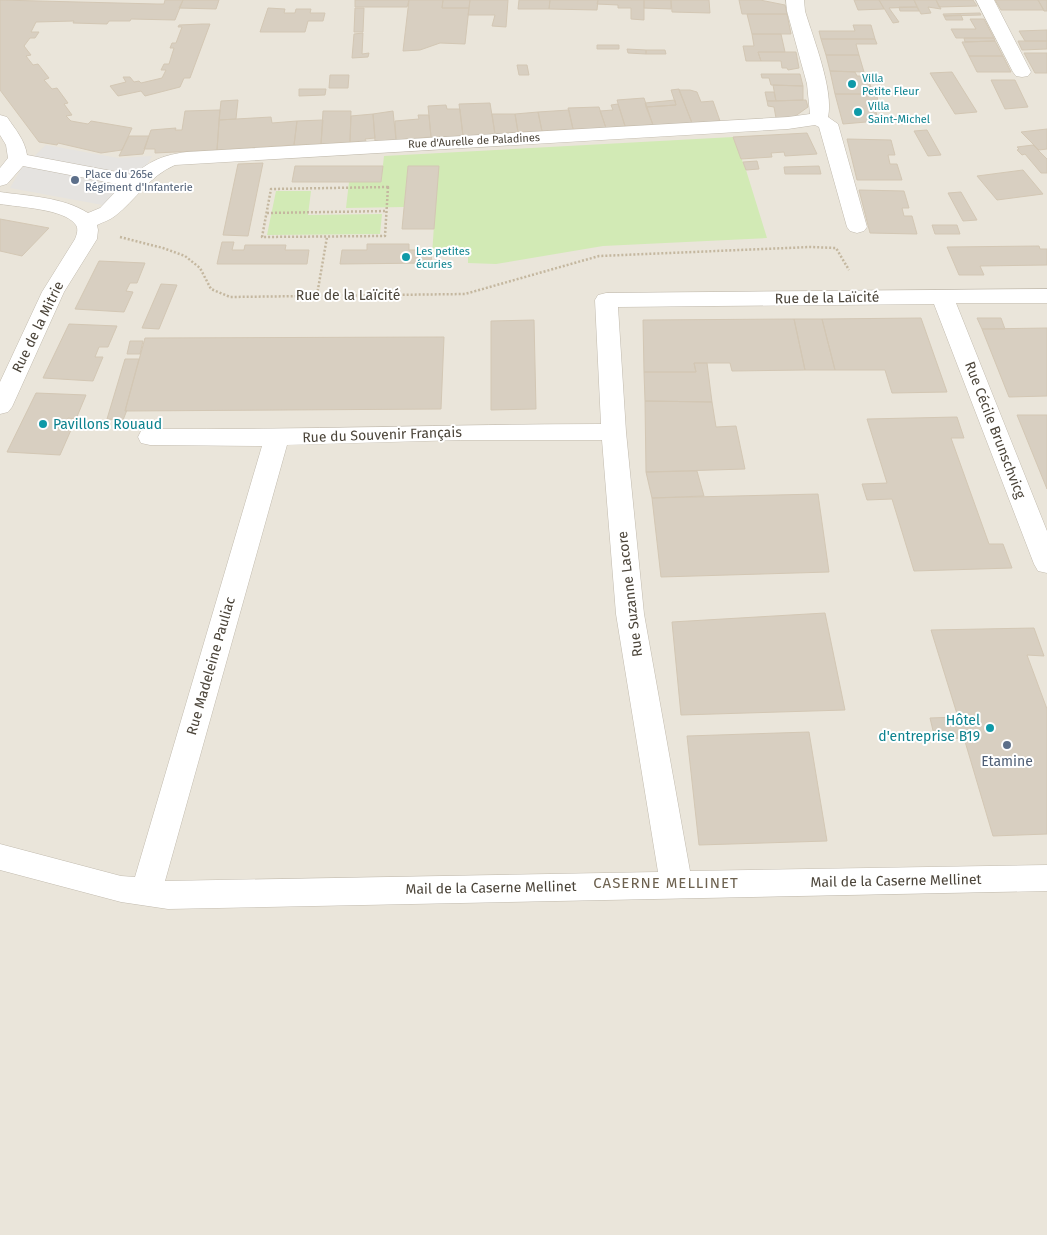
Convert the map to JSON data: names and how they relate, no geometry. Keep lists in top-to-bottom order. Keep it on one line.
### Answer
{"streets":{"street":["Rue d'Aurelle de Paladines","Rue de la Laïcité","Rue de la Mitrie","Rue Cécile Brunschvicg","Rue du Souvenir Français","Rue Suzanne Lacore","Rue Madeleine Pauliac","Mail de la Caserne Mellinet"]},"crossings":[["Rue de la Laïcité","Rue de la Mitrie"],["Rue de la Laïcité","Rue Cécile Brunschvicg"],["Rue de la Laïcité","Rue Suzanne Lacore"],["Rue du Souvenir Français","Rue Suzanne Lacore"],["Rue du Souvenir Français","Rue Madeleine Pauliac"],["Rue Suzanne Lacore","Mail de la Caserne Mellinet"],["Rue Madeleine Pauliac","Mail de la Caserne Mellinet"]],"districts":["CASERNE MELLINET"],"places":["Villa Petite Fleur","Villa Saint-Michel","Place du 265e Régiment d'Infanterie","Les petites écuries","Pavillons Rouaud","Hôtel d'entreprise B19","Etamine"]}
